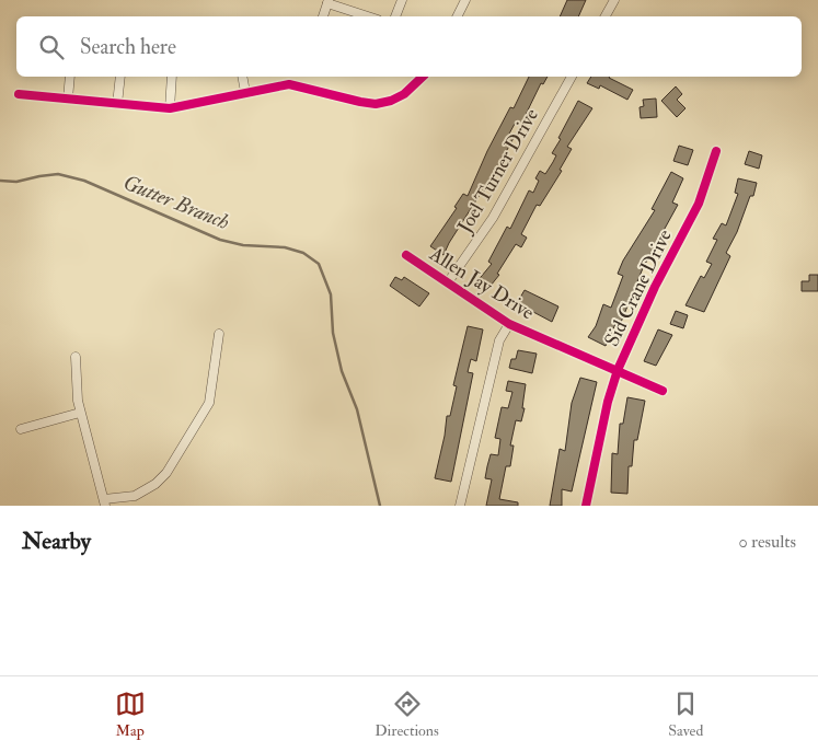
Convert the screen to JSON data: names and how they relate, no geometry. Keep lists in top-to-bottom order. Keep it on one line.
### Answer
{"streets":{"street":["Joel Turner Drive","Allen Jay Drive","Sid Crane Drive"]},"crossings":[["Joel Turner Drive","Allen Jay Drive"],["Allen Jay Drive","Sid Crane Drive"]],"water":["Gutter Branch"],"page":{"search":"Search here","heading":["Nearby","0 results"],"nav":["Map","Directions","Saved"]}}
